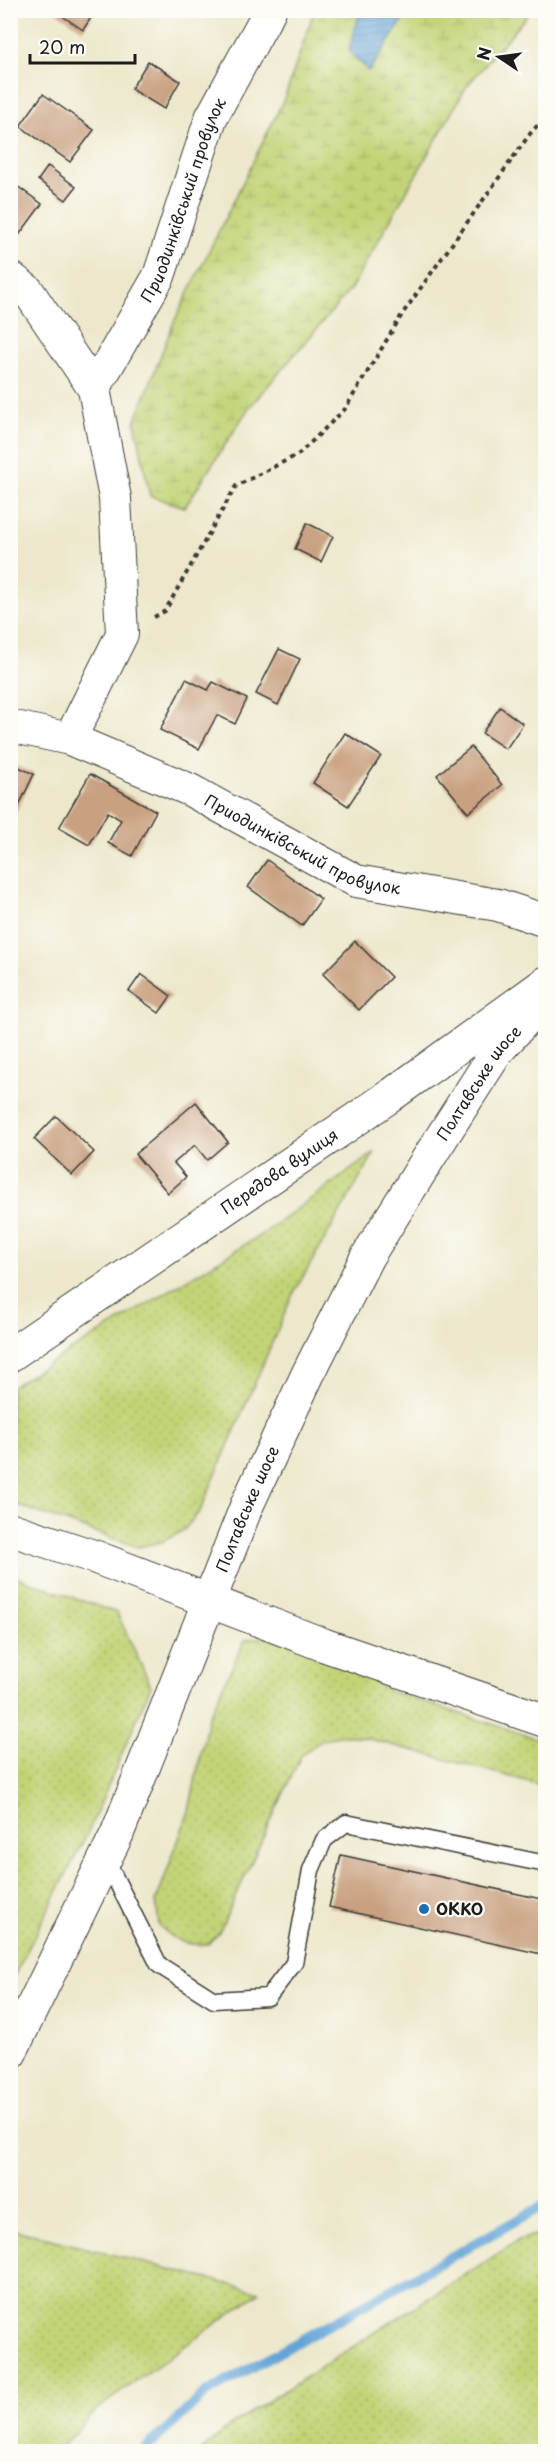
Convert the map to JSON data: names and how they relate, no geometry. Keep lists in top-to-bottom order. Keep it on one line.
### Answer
{"streets":{"street":["Приодинківський провулок","Полтавське шосе","Передова вулиця"]},"places":["ОККО"],"scale_bar":"20 m","north":"left"}
